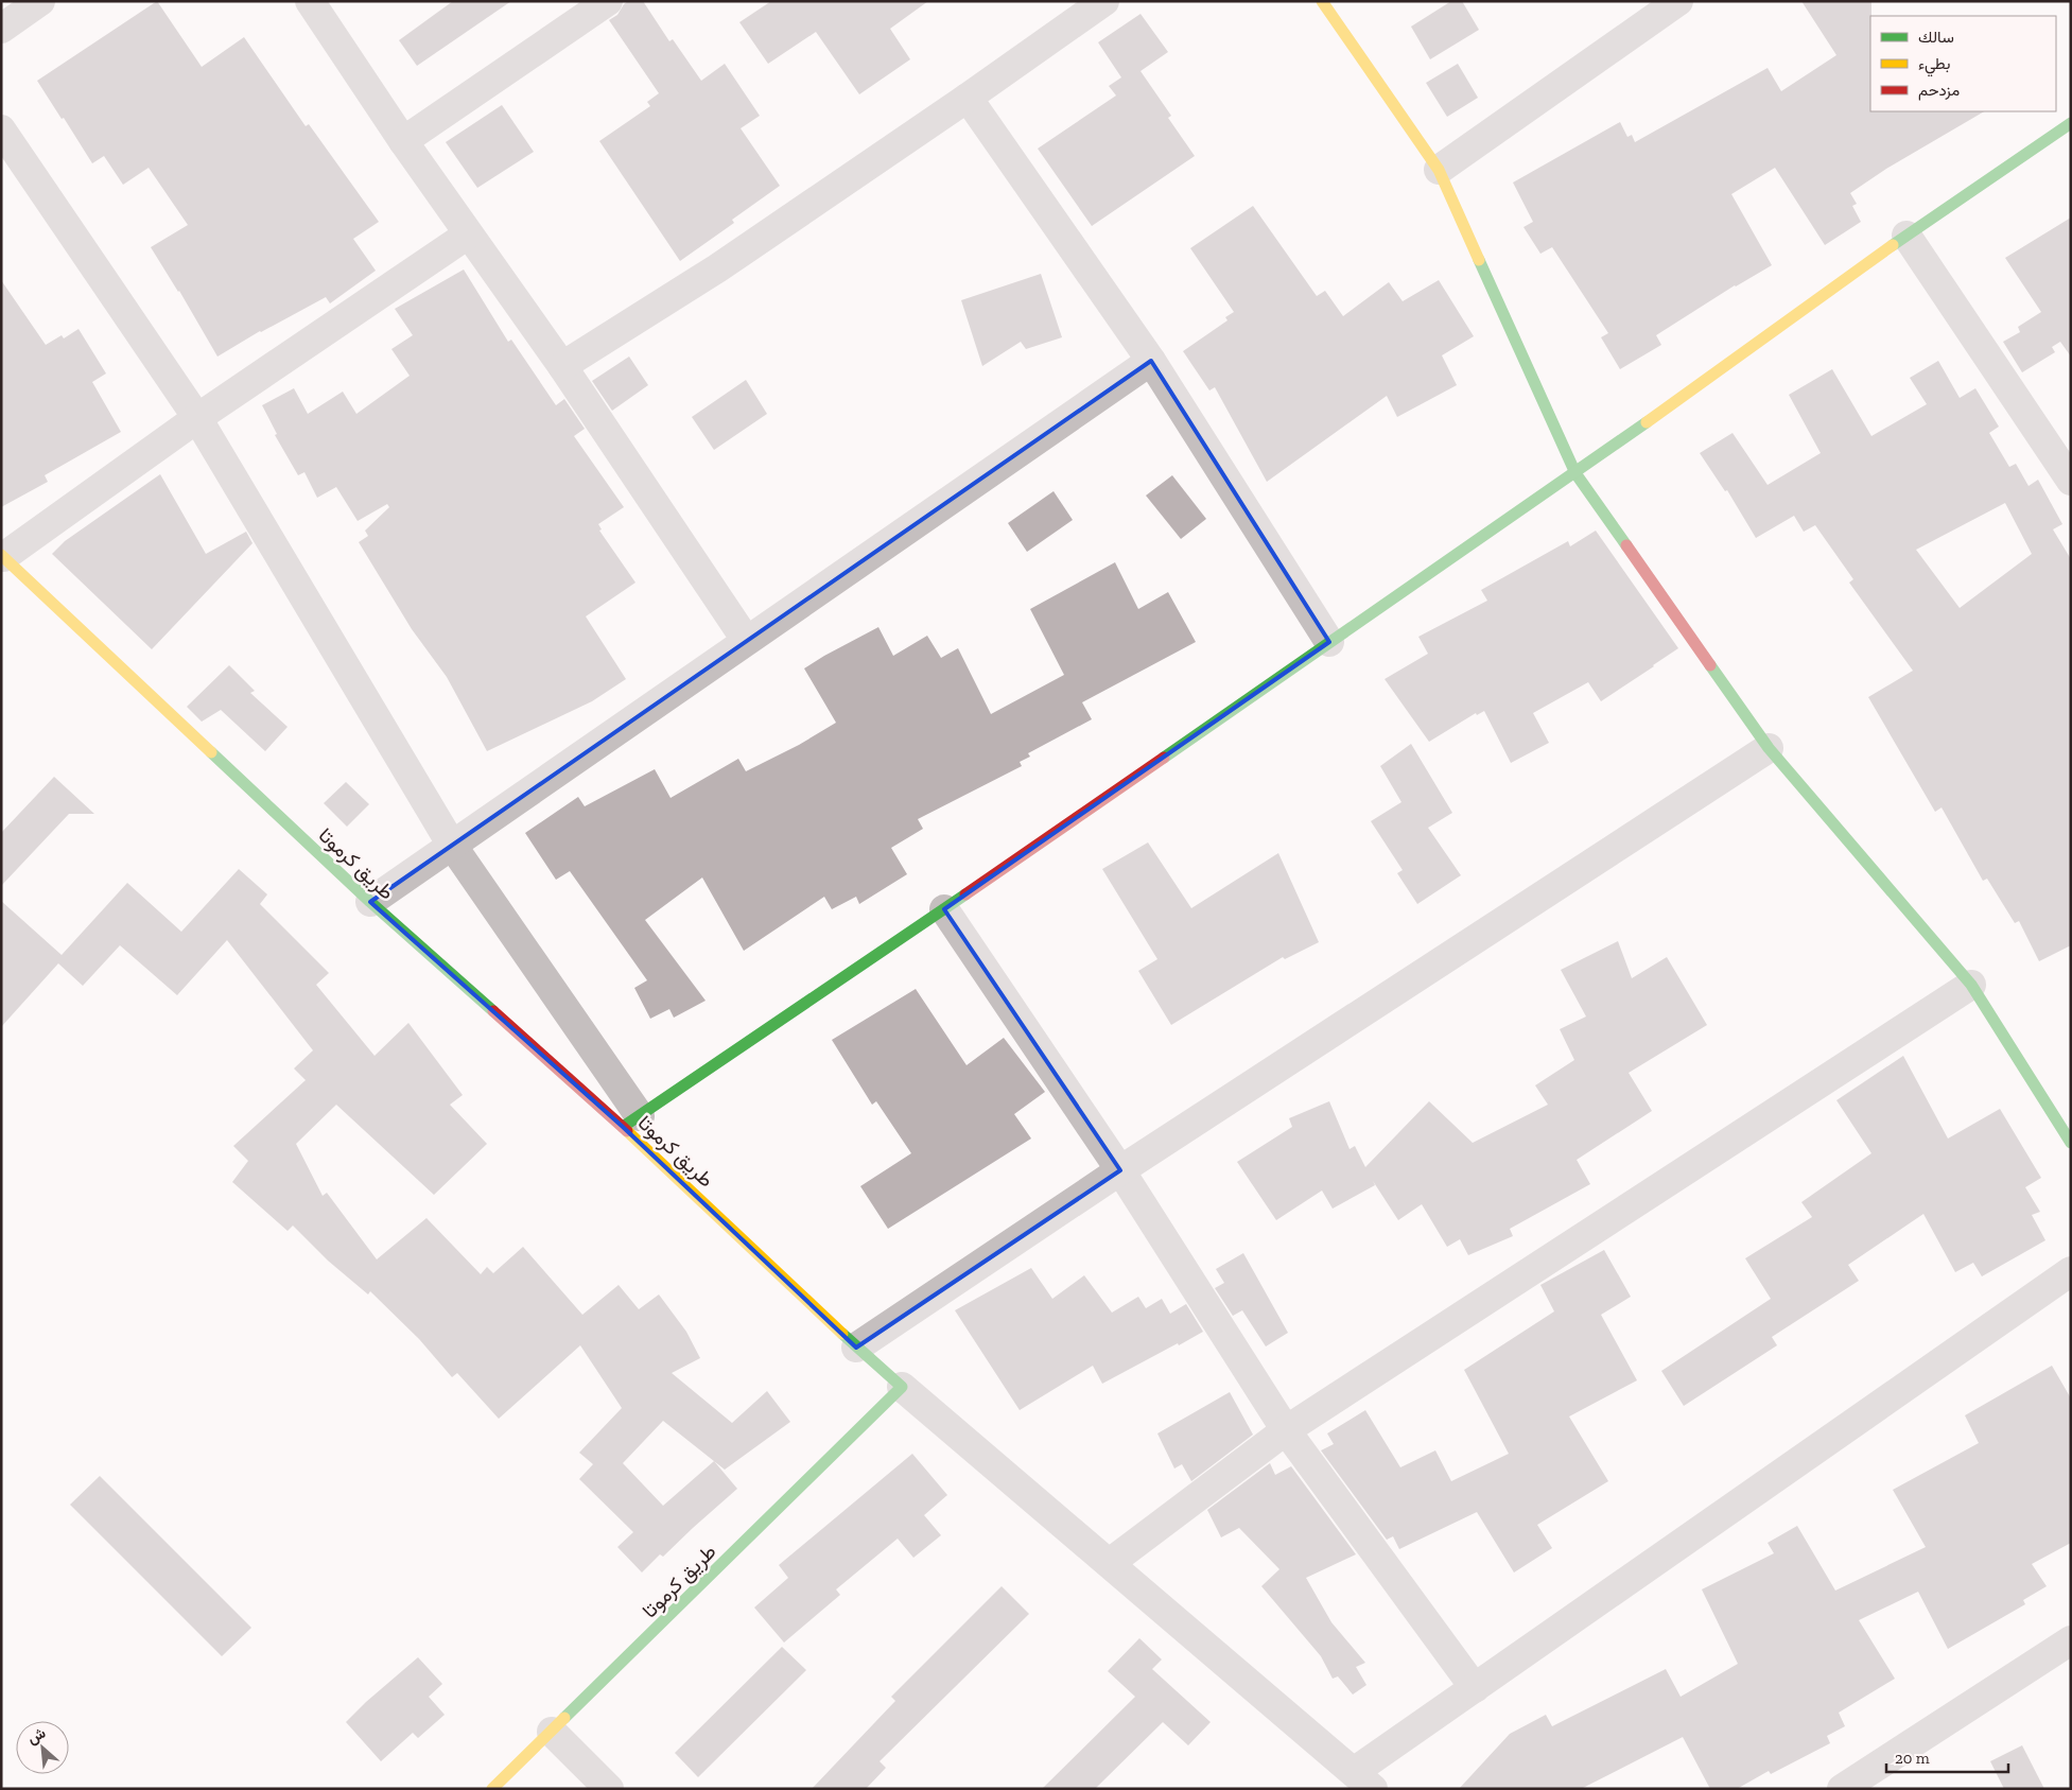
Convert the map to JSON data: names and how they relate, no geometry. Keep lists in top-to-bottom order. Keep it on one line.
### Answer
{"streets":{"street":["طريق كرموتا"]},"legend":["سالك","بطيء","مزدحم"],"scale_bar":"20 m","north":"top left"}
